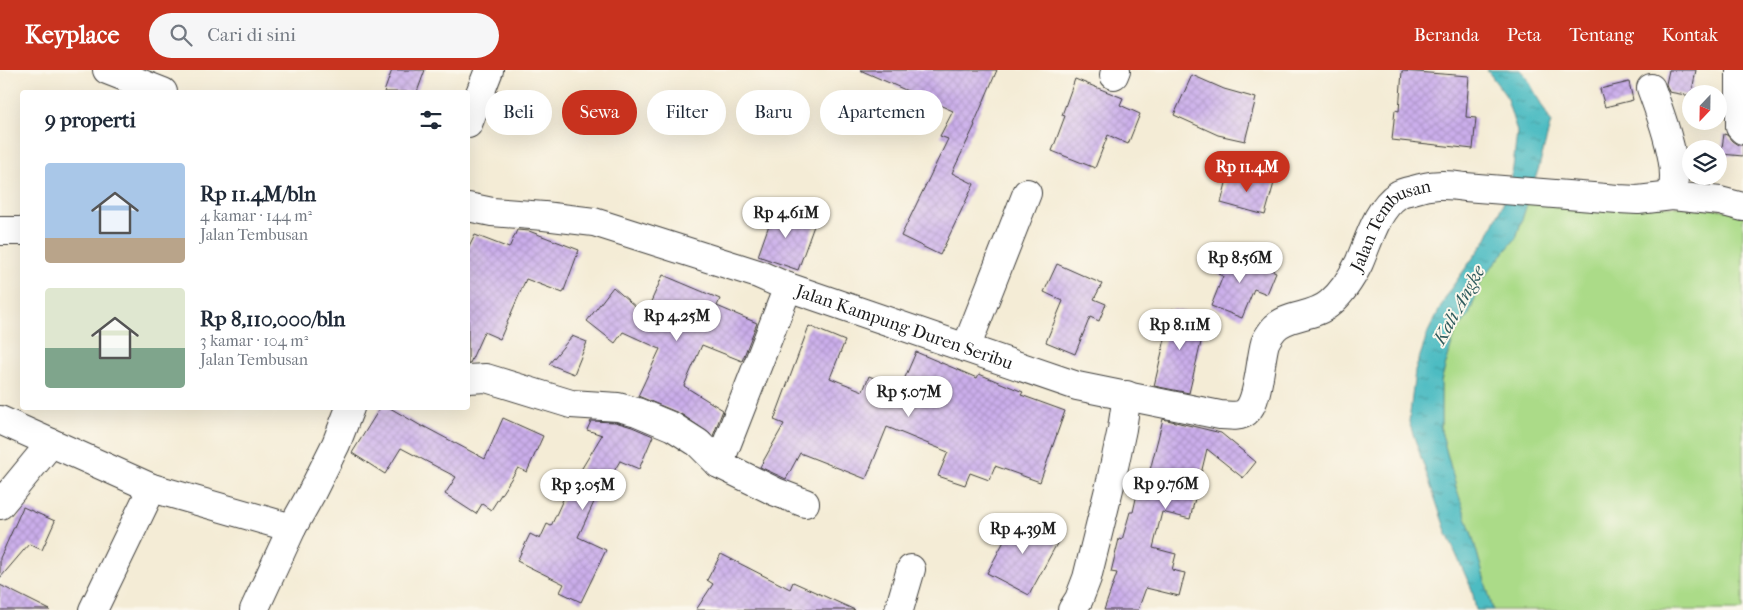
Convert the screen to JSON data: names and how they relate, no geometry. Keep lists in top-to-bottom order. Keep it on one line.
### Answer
{"streets":{"street":["Jalan Tembusan","Jalan Kampung Duren Seribu"]},"crossings":[["Jalan Tembusan","Jalan Kampung Duren Seribu"]],"water":["Kali Angke"],"north":"bottom","page":{"header":"Keyplace","search":"Cari di sini","nav":["Beranda","Peta","Tentang","Kontak"],"chip":["Beli","Sewa","Filter","Baru","Apartemen"],"heading":"9 properti","list":[{"name":"Rp 11.4M/bln","note":"4 kamar · 144 m² · Jalan Tembusan"},{"name":"Rp 8,110,000/bln","note":"3 kamar · 104 m² · Jalan Tembusan"}],"price":["Rp 11.4M","Rp 4.61M","Rp 8.56M","Rp 4.25M","Rp 8.11M","Rp 5.07M","Rp 9.76M","Rp 3.05M","Rp 4.39M"]}}
